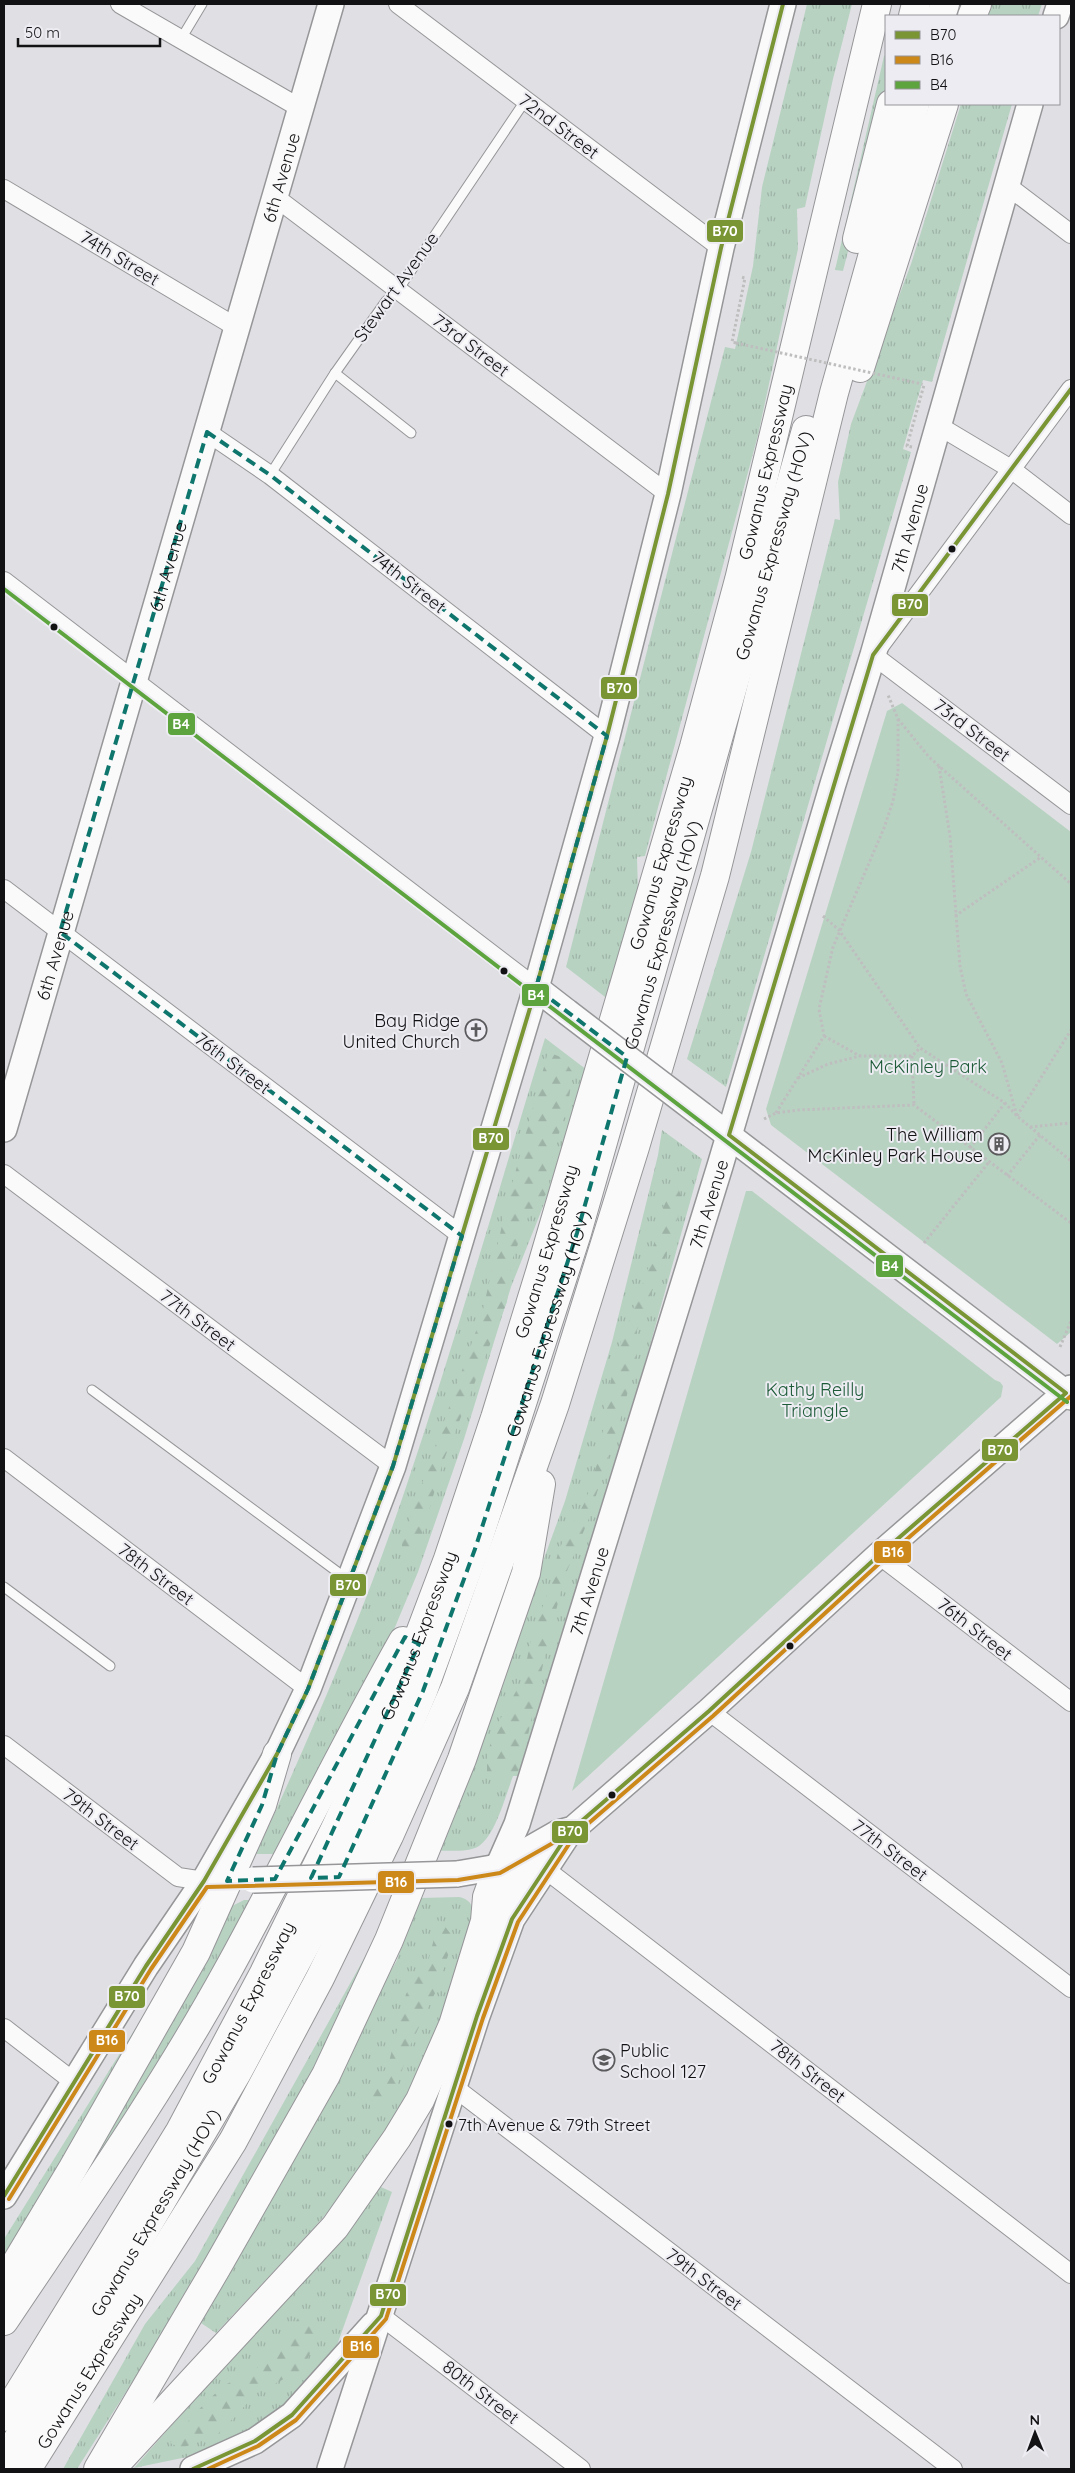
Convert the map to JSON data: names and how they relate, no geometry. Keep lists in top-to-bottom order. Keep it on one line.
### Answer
{"streets":{"highway":["Gowanus Expressway","Gowanus Expressway (HOV)"],"main road":["6th Avenue","7th Avenue"],"street":["72nd Street","74th Street","73rd Street","76th Street","77th Street","78th Street","79th Street","80th Street"],"lane":["Stewart Avenue"]},"crossings":[["72nd Street","Stewart Avenue"],["6th Avenue","74th Street"],["6th Avenue","73rd Street"],["6th Avenue","76th Street"],["74th Street","Stewart Avenue"],["Stewart Avenue","73rd Street"],["73rd Street","7th Avenue"]],"parks":["McKinley Park","Kathy Reilly Triangle"],"places":{"church":["Bay Ridge United Church"],"building":["The William McKinley Park House"],"school or university":["Public School 127"],"other":["7th Avenue & 79th Street"]},"lines":["transit line B70","transit line B4","transit line B16"],"legend":["B70","B16","B4"],"scale_bar":"50 m","north":"top"}
